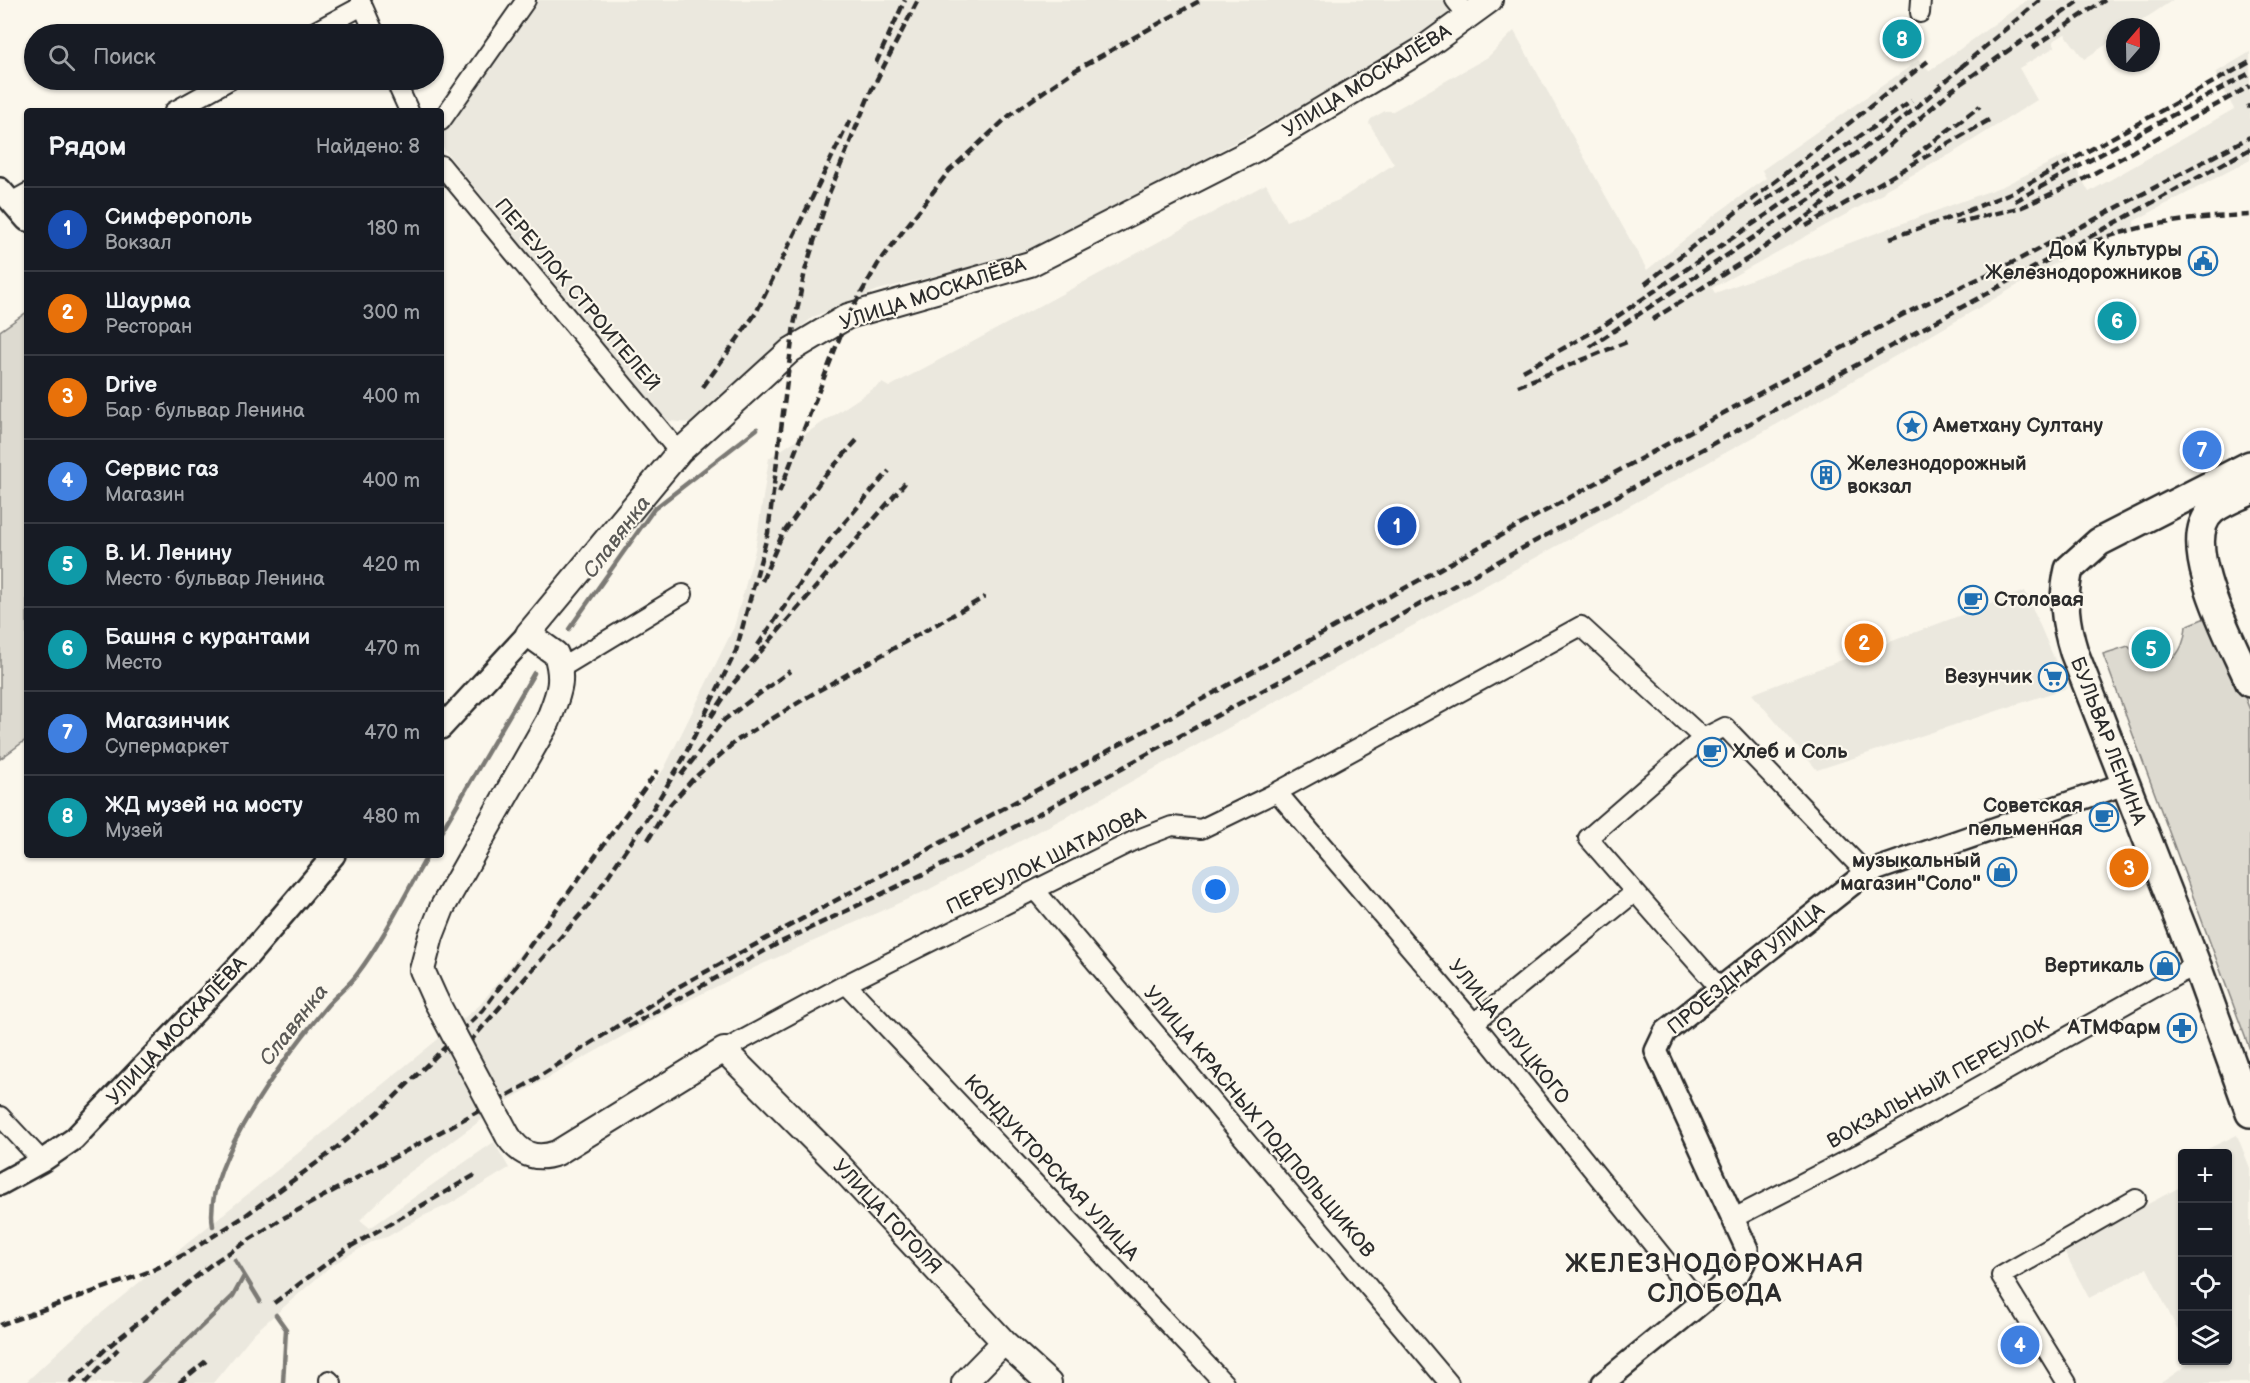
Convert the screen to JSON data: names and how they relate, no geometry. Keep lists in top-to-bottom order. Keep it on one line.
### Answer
{"streets":{"main road":["УЛИЦА МОСКАЛЁВА","БУЛЬВАР ЛЕНИНА","УЛИЦА ГОГОЛЯ"],"street":["ПЕРЕУЛОК СТРОИТЕЛЕЙ","ПЕРЕУЛОК ШАТАЛОВА","ПРОЕЗДНАЯ УЛИЦА","УЛИЦА СЛУЦКОГО","ВОКЗАЛЬНЫЙ ПЕРЕУЛОК","УЛИЦА КРАСНЫХ ПОДПОЛЬЩИКОВ","КОНДУКТОРСКАЯ УЛИЦА"]},"crossings":[["УЛИЦА МОСКАЛЁВА","ПЕРЕУЛОК СТРОИТЕЛЕЙ"],["БУЛЬВАР ЛЕНИНА","ПРОЕЗДНАЯ УЛИЦА"],["БУЛЬВАР ЛЕНИНА","ВОКЗАЛЬНЫЙ ПЕРЕУЛОК"],["ПЕРЕУЛОК ШАТАЛОВА","УЛИЦА СЛУЦКОГО"],["ПЕРЕУЛОК ШАТАЛОВА","УЛИЦА КРАСНЫХ ПОДПОЛЬЩИКОВ"],["ПЕРЕУЛОК ШАТАЛОВА","КОНДУКТОРСКАЯ УЛИЦА"],["ПЕРЕУЛОК ШАТАЛОВА","УЛИЦА ГОГОЛЯ"],["ПРОЕЗДНАЯ УЛИЦА","УЛИЦА СЛУЦКОГО"],["ПРОЕЗДНАЯ УЛИЦА","ВОКЗАЛЬНЫЙ ПЕРЕУЛОК"]],"districts":["ЖЕЛЕЗНОДОРОЖНАЯ СЛОБОДА"],"water":["Славянка"],"places":{"public building":["Дом Культуры Железнодорожников"],"place":["Аметхану Султану"],"building":["Железнодорожный вокзал"],"cafe":["Столовая","Хлеб и Соль","Советская пельменная"],"supermarket":["Везунчик"],"shop":["музыкальный магазин\"Соло\"","Вертикаль"],"pharmacy":["АТМФарм"]},"north":"top","page":{"pins":["8","6","7","1","2","5","3","4"],"search":"Поиск","heading":["Рядом","Найдено: 8"],"list":[{"mark":"1","name":"Симферополь","note":"Вокзал","value":"180 m"},{"mark":"2","name":"Шаурма","note":"Ресторан","value":"300 m"},{"mark":"3","name":"Drive","note":"Бар · бульвар Ленина","value":"400 m"},{"mark":"4","name":"Сервис газ","note":"Магазин","value":"400 m"},{"mark":"5","name":"В. И. Ленину","note":"Место · бульвар Ленина","value":"420 m"},{"mark":"6","name":"Башня с курантами","note":"Место","value":"470 m"},{"mark":"7","name":"Магазинчик","note":"Супермаркет","value":"470 m"},{"mark":"8","name":"ЖД музей на мосту","note":"Музей","value":"480 m"}],"map_buttons":["+","−"]}}
